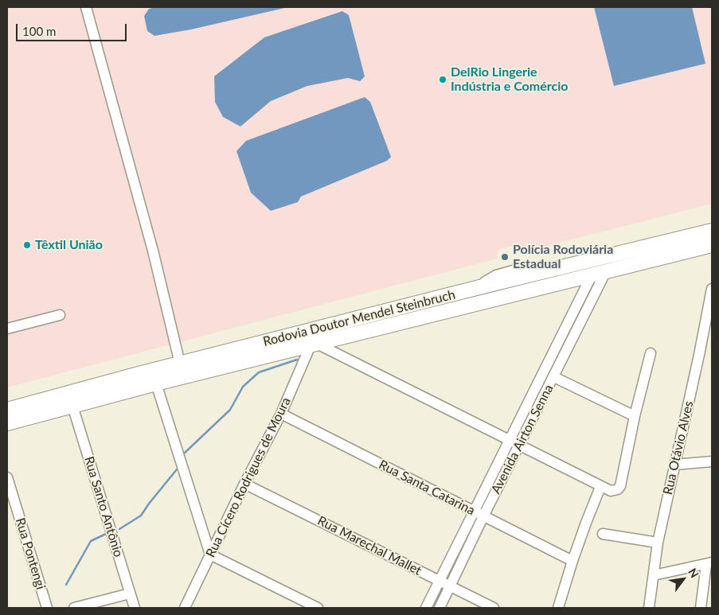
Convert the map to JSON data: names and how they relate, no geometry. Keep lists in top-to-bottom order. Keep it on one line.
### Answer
{"streets":{"highway":["Rodovia Doutor Mendel Steinbruch"],"street":["Avenida Airton Senna","Rua Otávio Alves","Rua Cícero Rodrigues de Moura","Rua Santa Catarina","Rua Santo Antônio","Rua Marechal Mallet","Rua Pontengi"]},"crossings":[["Rodovia Doutor Mendel Steinbruch","Avenida Airton Senna"],["Rodovia Doutor Mendel Steinbruch","Rua Cícero Rodrigues de Moura"],["Rodovia Doutor Mendel Steinbruch","Rua Santo Antônio"],["Avenida Airton Senna","Rua Santa Catarina"],["Avenida Airton Senna","Rua Marechal Mallet"],["Rua Cícero Rodrigues de Moura","Rua Santa Catarina"],["Rua Cícero Rodrigues de Moura","Rua Marechal Mallet"]],"places":["DelRio Lingerie Indústria e Comércio","Têxtil União","Polícia Rodoviária Estadual"],"scale_bar":"100 m","north":"top right"}
